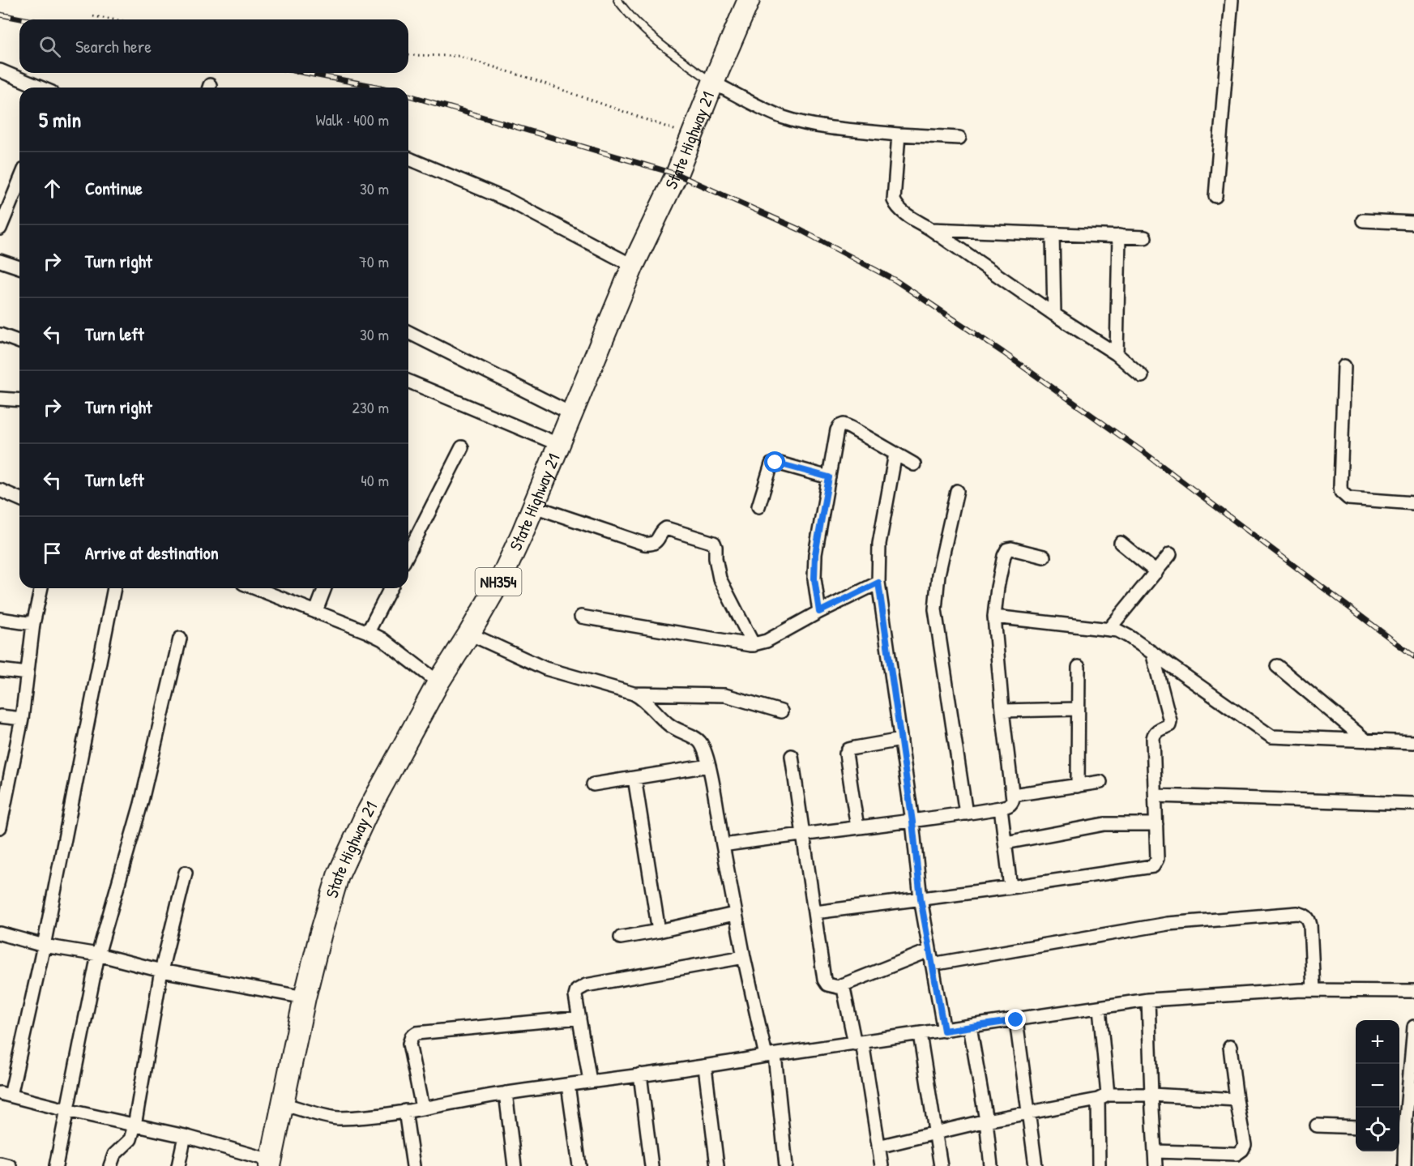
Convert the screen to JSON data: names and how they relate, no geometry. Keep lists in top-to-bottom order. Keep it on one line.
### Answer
{"streets":{"highway":["State Highway 21","NH354"]},"page":{"search":"Search here","heading":["5 min","Walk · 400 m"],"list":[["Continue","30 m"],["Turn right","70 m"],["Turn left","30 m"],["Turn right","230 m"],["Turn left","40 m"],"Arrive at destination"],"map_buttons":["+","−"]}}
